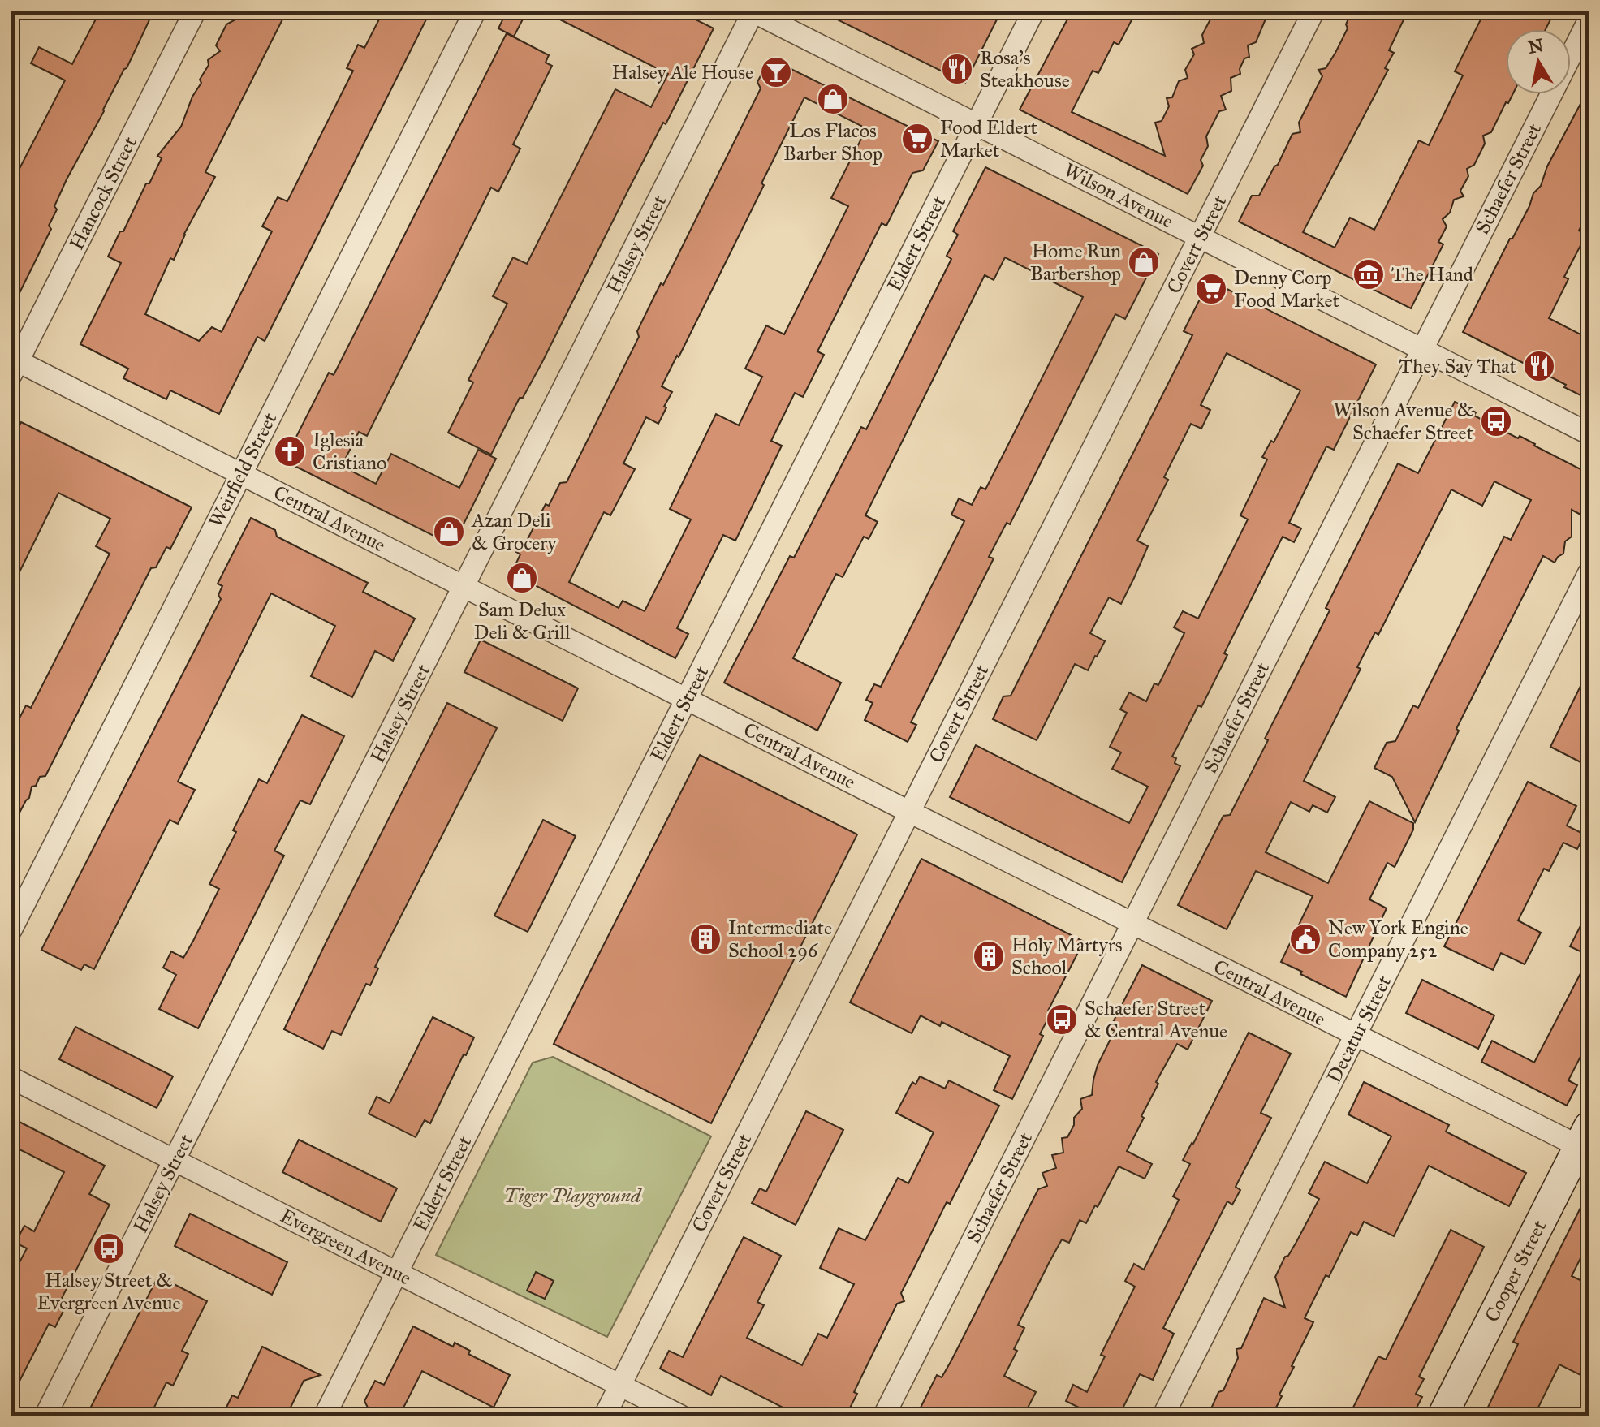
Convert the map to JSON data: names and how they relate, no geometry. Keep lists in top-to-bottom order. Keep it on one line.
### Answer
{"streets":{"main road":["Cooper Street"],"street":["Schaefer Street","Hancock Street","Wilson Avenue","Eldert Street","Halsey Street","Covert Street","Weirfield Street","Central Avenue","Decatur Street","Evergreen Avenue"]},"crossings":[["Schaefer Street","Wilson Avenue"],["Schaefer Street","Central Avenue"],["Hancock Street","Central Avenue"],["Wilson Avenue","Eldert Street"],["Wilson Avenue","Halsey Street"],["Wilson Avenue","Covert Street"],["Eldert Street","Central Avenue"],["Eldert Street","Evergreen Avenue"],["Halsey Street","Central Avenue"],["Halsey Street","Evergreen Avenue"],["Covert Street","Central Avenue"],["Covert Street","Evergreen Avenue"],["Weirfield Street","Central Avenue"],["Central Avenue","Decatur Street"],["Central Avenue","Cooper Street"]],"parks":["Tiger Playground"],"places":{"restaurant":["Rosa's Steakhouse","They Say That"],"bar":["Halsey Ale House"],"shop":["Los Flacos Barber Shop","Home Run Barbershop","Azan Deli & Grocery","Sam Delux Deli & Grill"],"supermarket":["Food Eldert Market","Denny Corp Food Market"],"museum":["The Hand"],"bus stop":["Wilson Avenue & Schaefer Street","Schaefer Street & Central Avenue","Halsey Street & Evergreen Avenue"],"church":["Iglesia Cristiano"],"building":["Intermediate School 296","Holy Martyrs School"],"public building":["New York Engine Company 252"]},"north":"top"}
